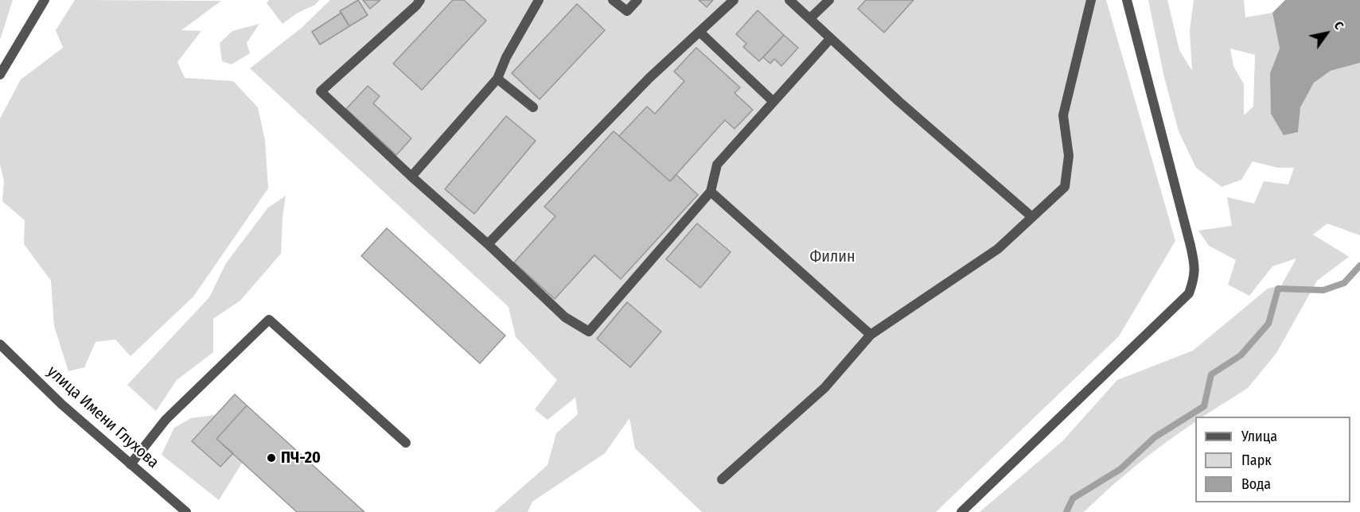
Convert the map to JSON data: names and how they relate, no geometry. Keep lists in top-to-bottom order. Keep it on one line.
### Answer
{"streets":{"street":["улица Имени Глухова"]},"parks":["Филин"],"places":["ПЧ-20"],"legend":["Улица","Парк","Вода"],"north":"top right"}
